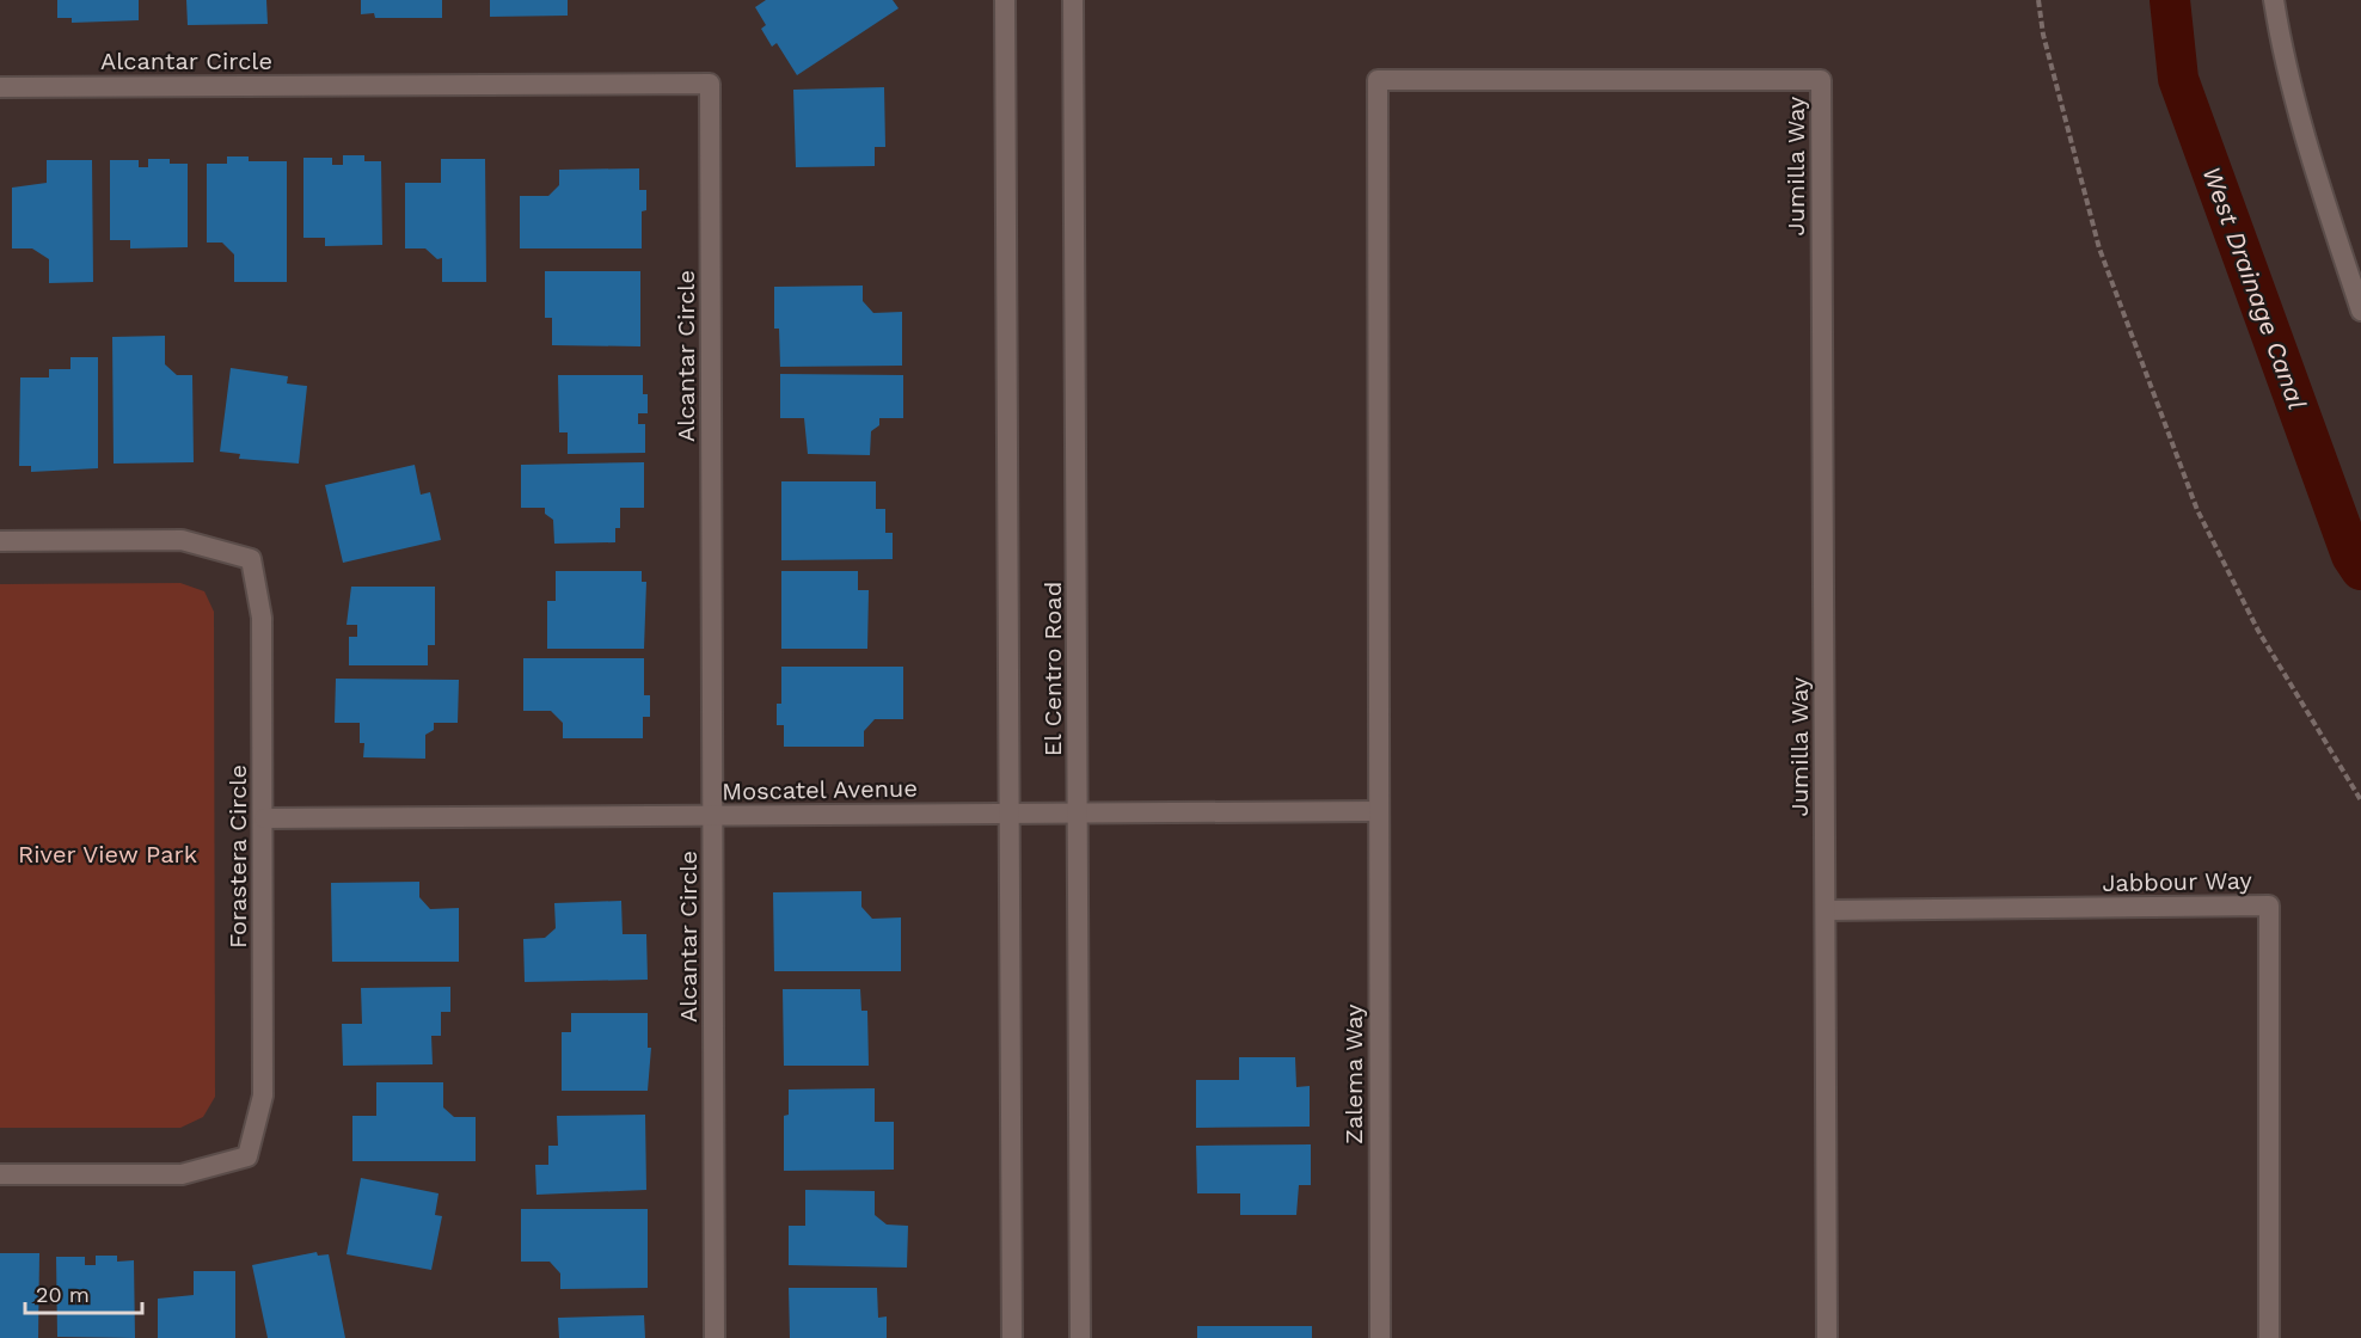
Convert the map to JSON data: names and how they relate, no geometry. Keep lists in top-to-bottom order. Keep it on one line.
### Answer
{"streets":{"street":["Alcantar Circle","Jumilla Way","El Centro Road","Moscatel Avenue","Forastera Circle","Jabbour Way","Zalema Way"]},"crossings":[["Alcantar Circle","Moscatel Avenue"],["Jumilla Way","Moscatel Avenue"],["Jumilla Way","Jabbour Way"],["Jumilla Way","Zalema Way"],["El Centro Road","Moscatel Avenue"],["Moscatel Avenue","Forastera Circle"],["Moscatel Avenue","Zalema Way"]],"water":["West Drainage Canal"],"parks":["River View Park"],"scale_bar":"20 m"}
